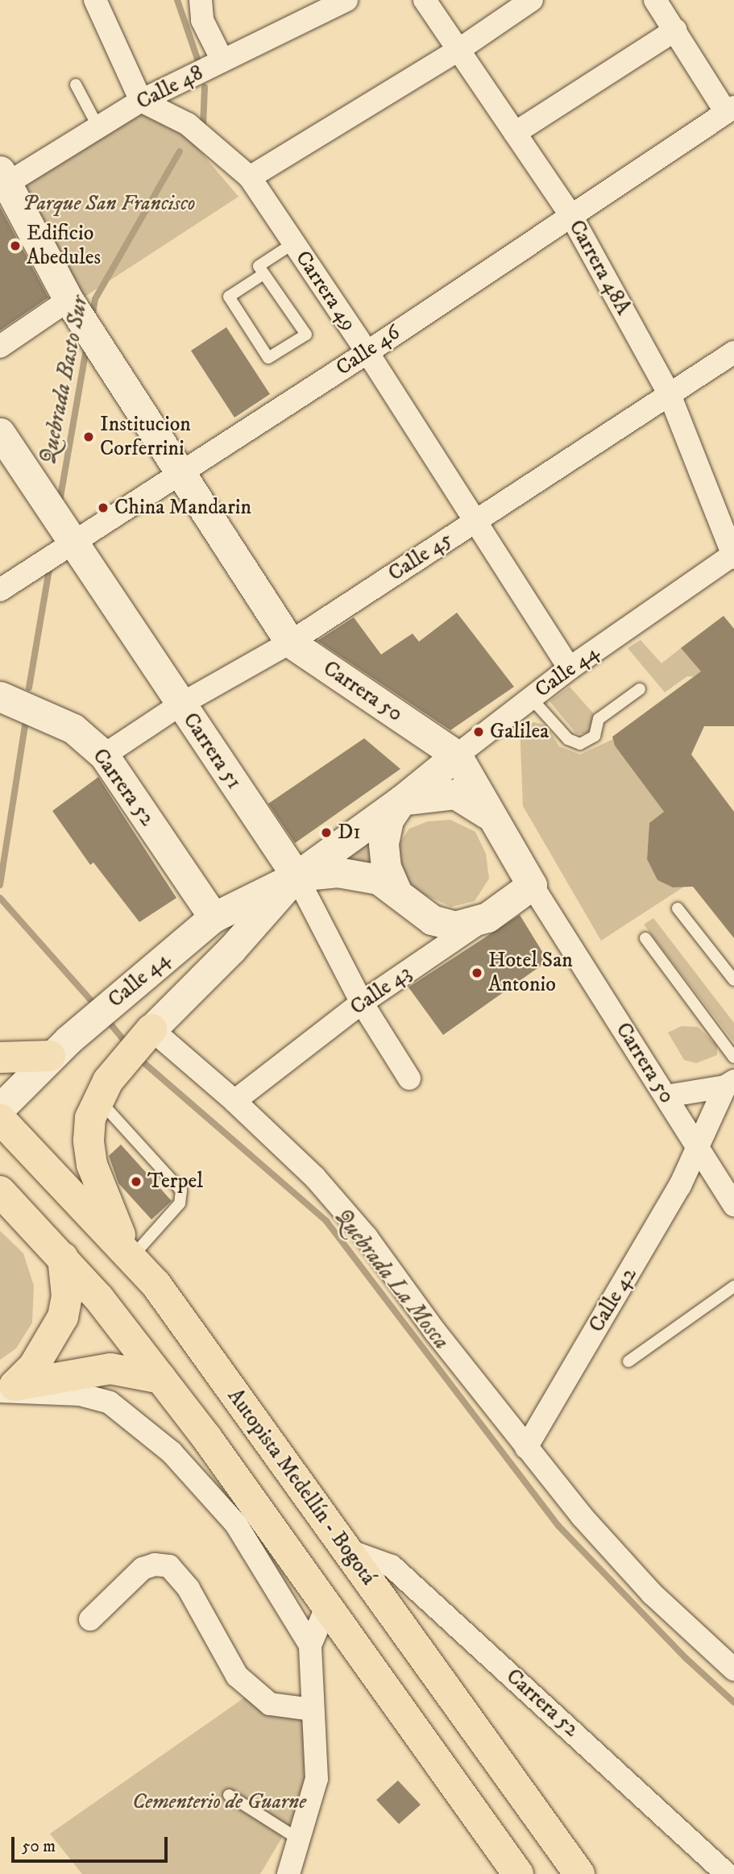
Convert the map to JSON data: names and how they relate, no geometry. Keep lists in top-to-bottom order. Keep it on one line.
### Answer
{"streets":{"highway":["Autopista Medellín - Bogotá"],"street":["Calle 48","Carrera 48A","Carrera 49","Calle 46","Calle 45","Calle 44","Carrera 50","Carrera 51","Carrera 52","Calle 43","Calle 42"]},"crossings":[["Calle 48","Carrera 49"],["Calle 48","Carrera 50"],["Carrera 48A","Calle 46"],["Carrera 48A","Calle 45"],["Carrera 48A","Calle 44"],["Carrera 49","Calle 46"],["Carrera 49","Calle 45"],["Carrera 49","Calle 44"],["Calle 46","Carrera 50"],["Calle 46","Carrera 51"],["Calle 45","Carrera 50"],["Calle 45","Carrera 51"],["Calle 45","Carrera 52"],["Calle 44","Carrera 50"],["Calle 44","Carrera 51"],["Calle 44","Carrera 52"],["Calle 44","Calle 43"],["Carrera 50","Calle 43"],["Carrera 50","Calle 42"],["Carrera 51","Calle 43"],["Carrera 52","Autopista Medellín - Bogotá"]],"water":["Quebrada Basto Sur","Quebrada La Mosca"],"parks":["Parque San Francisco","Cementerio de Guarne"],"places":["Edificio Abedules","Institucion Corferrini","China Mandarin","Galilea","D1","Hotel San Antonio","Terpel"],"scale_bar":"50 m"}
